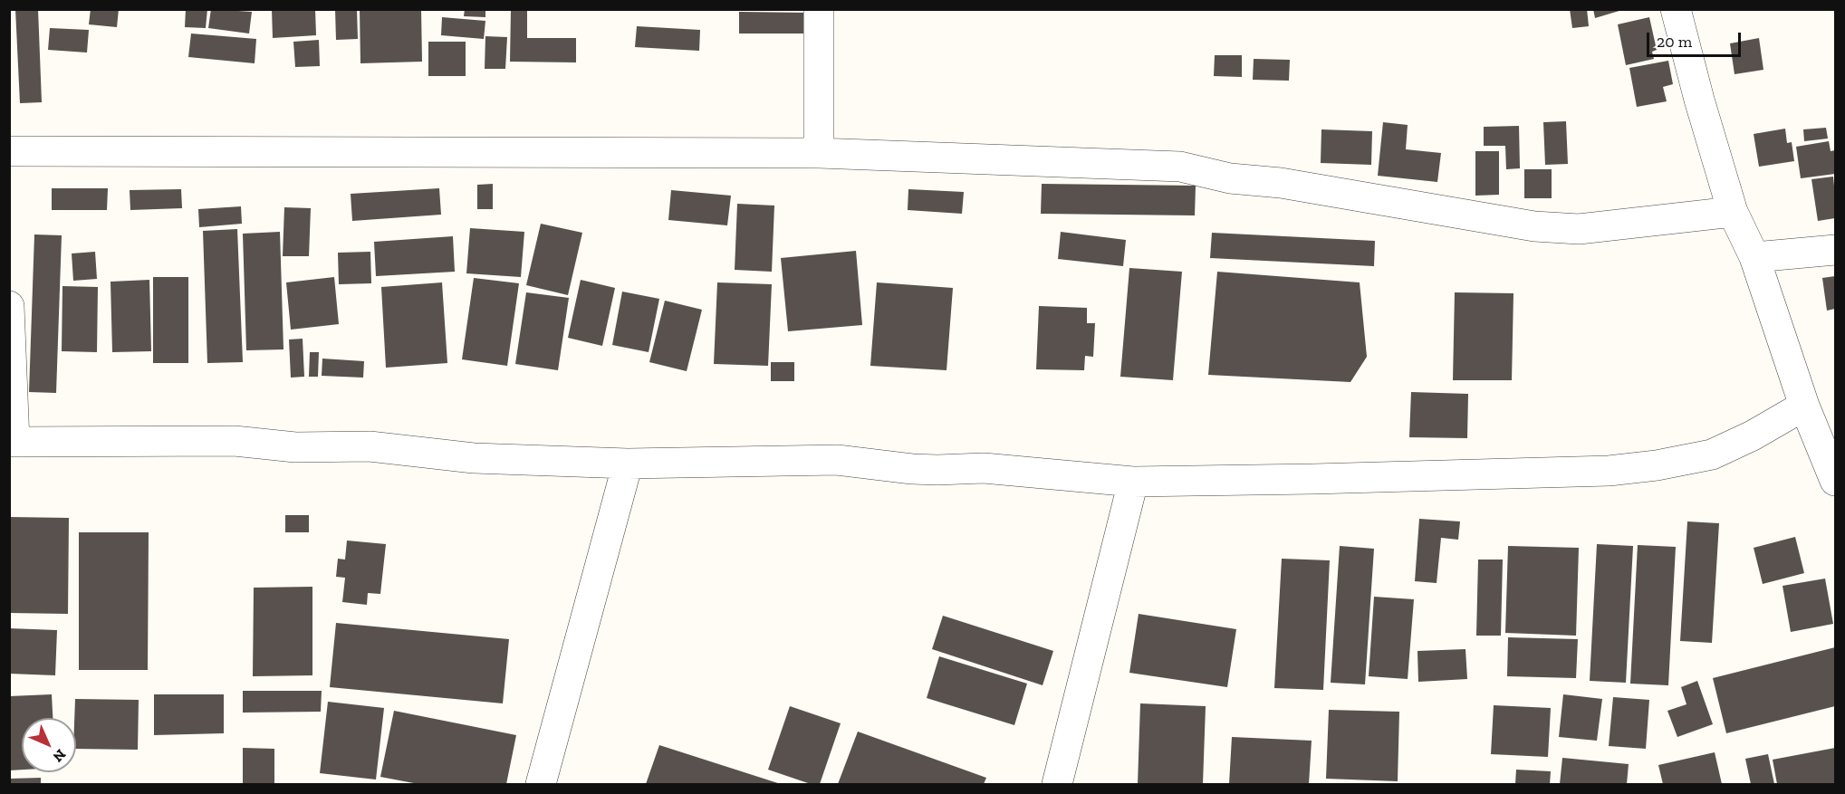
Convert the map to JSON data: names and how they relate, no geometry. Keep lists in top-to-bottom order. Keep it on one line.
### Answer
{"scale_bar":"20 m","north":"bottom right"}
